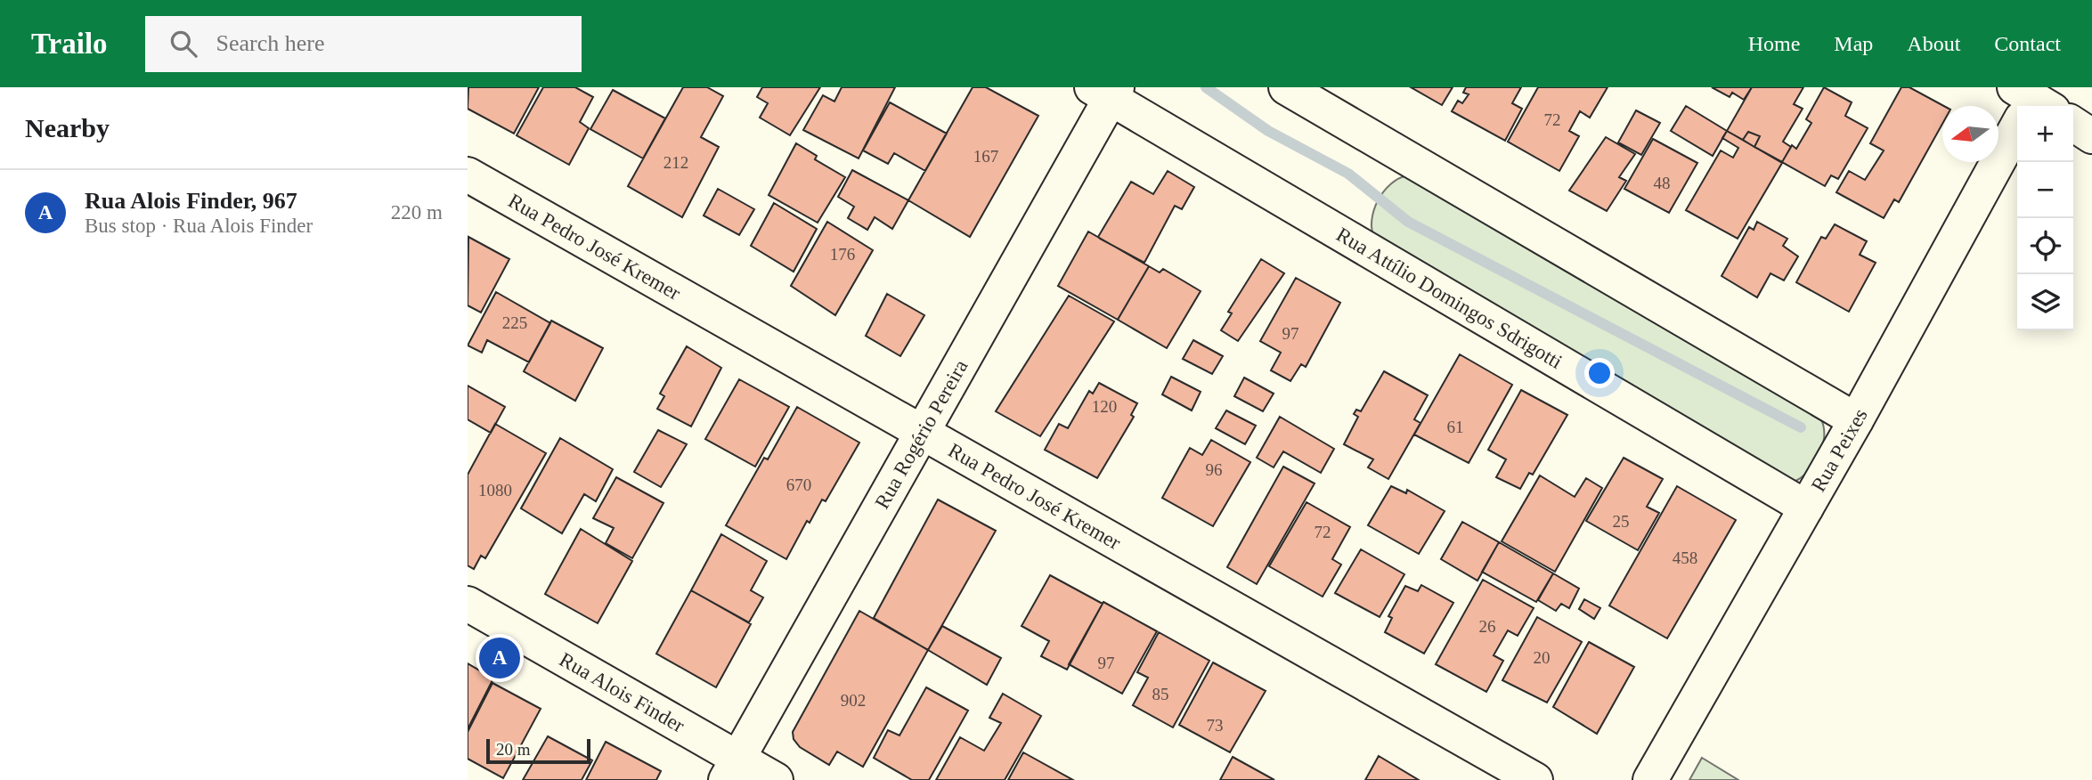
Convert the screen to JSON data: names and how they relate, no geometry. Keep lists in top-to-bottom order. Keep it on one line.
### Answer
{"streets":{"street":["Rua Pedro José Kremer","Rua Attílio Domingos Sdrigotti","Rua Rogério Pereira","Rua Peixes","Rua Alois Finder"]},"crossings":[["Rua Pedro José Kremer","Rua Rogério Pereira"],["Rua Attílio Domingos Sdrigotti","Rua Rogério Pereira"],["Rua Attílio Domingos Sdrigotti","Rua Peixes"],["Rua Rogério Pereira","Rua Alois Finder"]],"house_numbers":["72","167","212","48","176","225","97","120","61","96","670","1080","25","72","458","26","20","97","85","902","73"],"scale_bar":"20 m","north":"left","page":{"header":"Trailo","search":"Search here","nav":["Home","Map","About","Contact"],"heading":"Nearby","map_buttons":["+","−"],"list":[{"mark":"A","name":"Rua Alois Finder, 967","note":"Bus stop · Rua Alois Finder","value":"220 m"}],"pins":"A","scale":"20 m"}}
